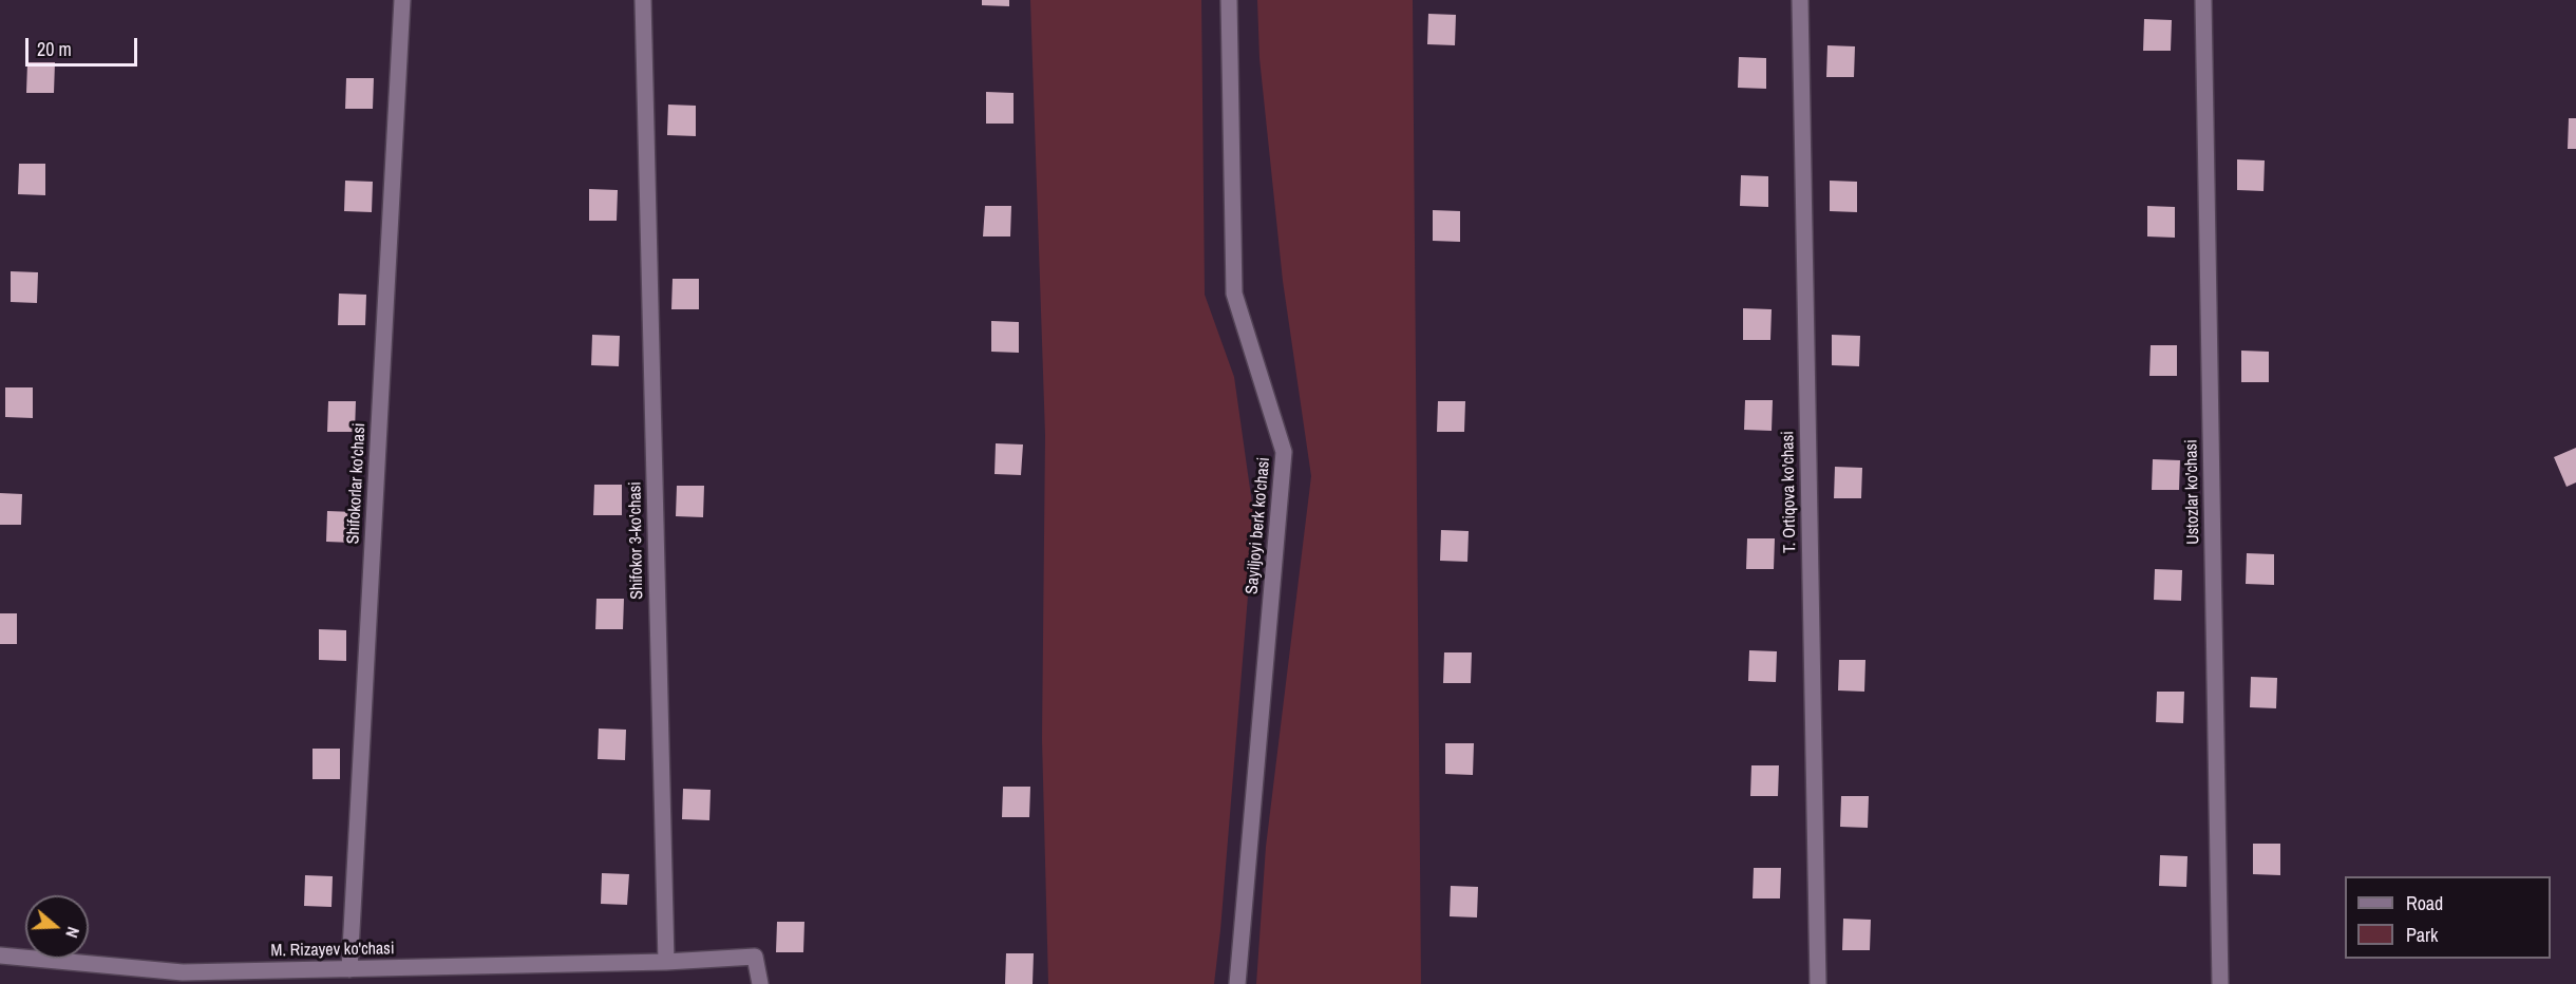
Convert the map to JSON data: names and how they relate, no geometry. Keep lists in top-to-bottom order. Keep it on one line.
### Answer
{"streets":{"street":["Shifokorlar ko'chasi","T. Ortiqova ko'chasi","Ustozlar ko'chasi","Sayiljoyi berk ko'chasi","Shifokor 3-ko'chasi","M. Rizayev ko'chasi"]},"crossings":[["Shifokorlar ko'chasi","M. Rizayev ko'chasi"],["Shifokor 3-ko'chasi","M. Rizayev ko'chasi"]],"legend":["Road","Park"],"scale_bar":"20 m","north":"right"}
